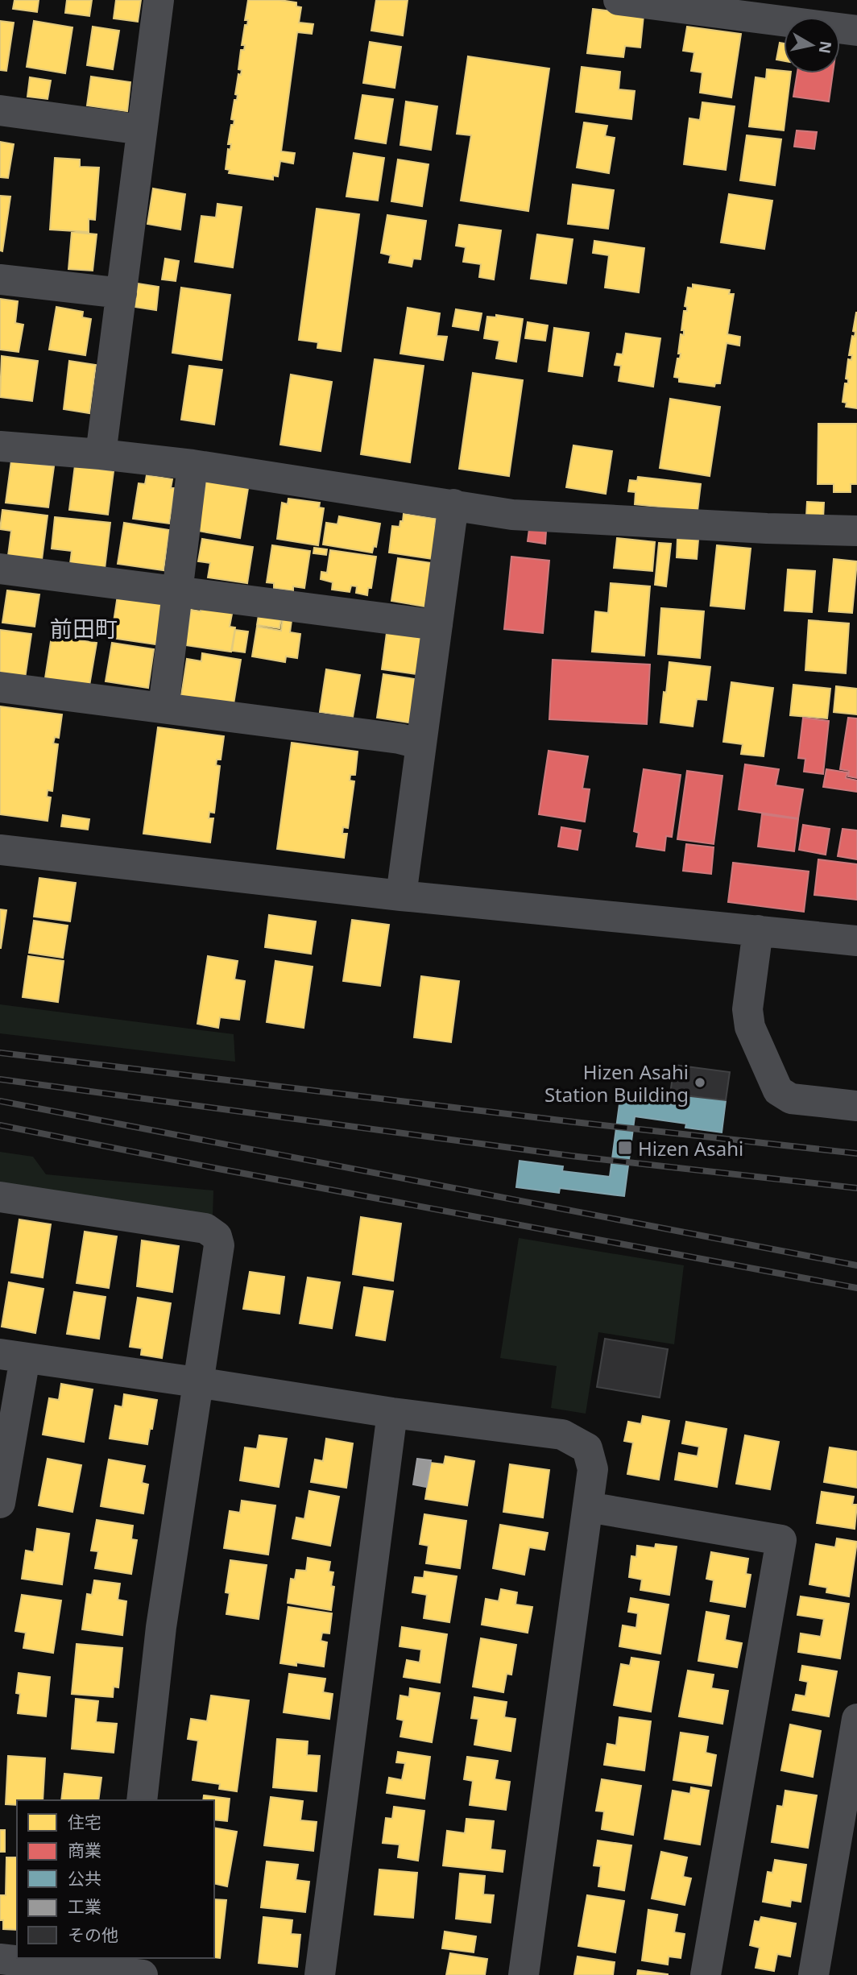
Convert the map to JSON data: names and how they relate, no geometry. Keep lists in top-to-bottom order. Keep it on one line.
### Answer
{"districts":["前田町"],"places":{"other":["Hizen Asahi Station Building"],"transit":["Hizen Asahi"]},"legend":["住宅","商業","公共","工業","その他"],"north":"right"}
